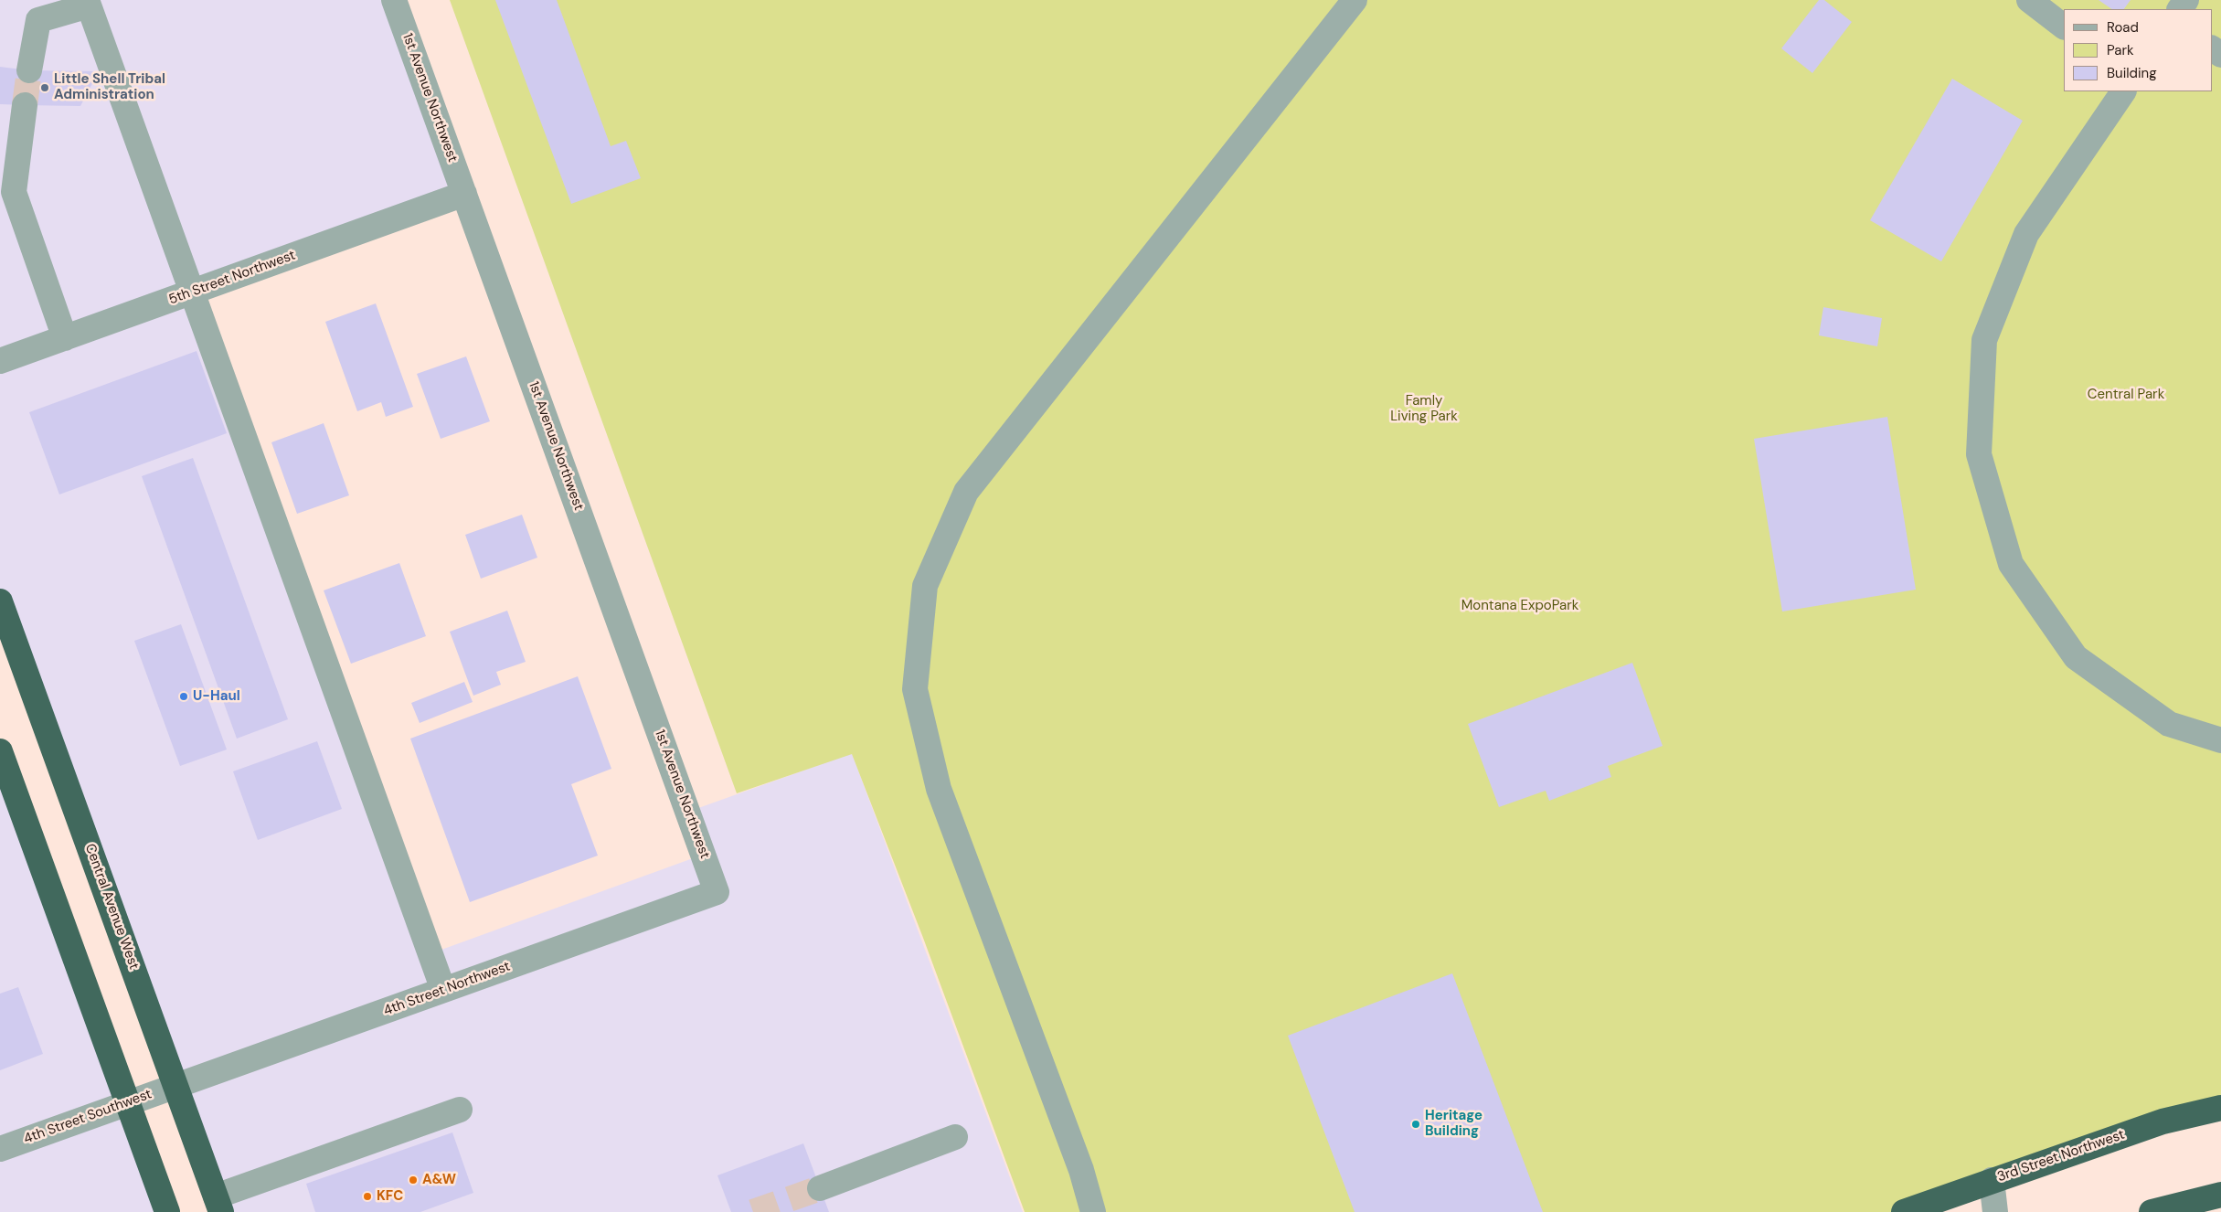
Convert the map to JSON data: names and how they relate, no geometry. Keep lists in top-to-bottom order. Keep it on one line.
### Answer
{"streets":{"highway":["Central Avenue West","3rd Street Northwest"],"street":["1st Avenue Northwest","5th Street Northwest","4th Street Northwest","4th Street Southwest"]},"crossings":[["1st Avenue Northwest","5th Street Northwest"],["1st Avenue Northwest","4th Street Northwest"],["Central Avenue West","4th Street Northwest"],["Central Avenue West","4th Street Southwest"],["4th Street Northwest","4th Street Southwest"]],"parks":["Central Park","Famly Living Park","Montana ExpoPark"],"places":["Little Shell Tribal Administration","U-Haul","Heritage Building","A&W","KFC"],"legend":["Road","Park","Building"]}
